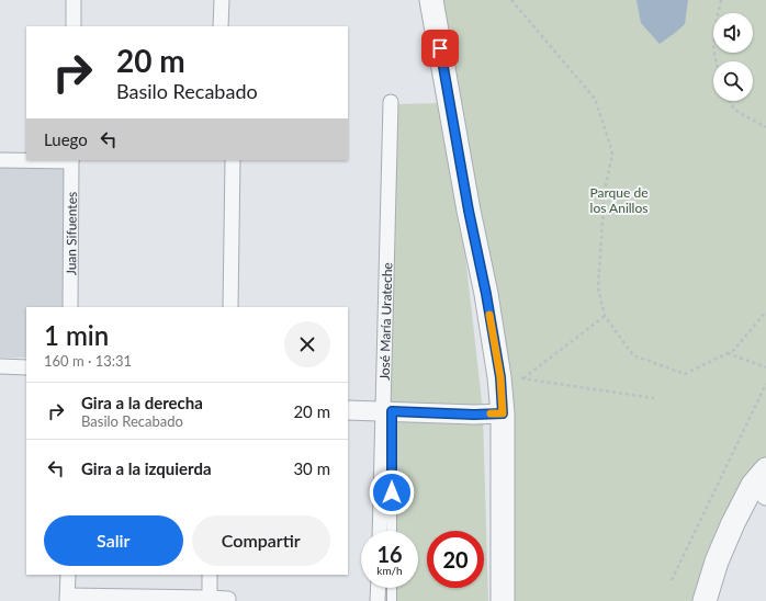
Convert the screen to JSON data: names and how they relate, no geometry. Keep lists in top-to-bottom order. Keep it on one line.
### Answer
{"streets":{"street":["Juan Sifuentes","José María Urateche"]},"parks":["Parque de los Anillos"],"page":{"turn":["20 m","Basilo Recabado"],"then":"Luego","heading":["1 min","160 m · 13:31"],"list":[{"name":"Gira a la derecha","note":"Basilo Recabado","value":"20 m"},{"name":"Gira a la izquierda","value":"30 m"}],"buttons":["Salir","Compartir"],"speed":"16 km/h","limit":"20"}}
